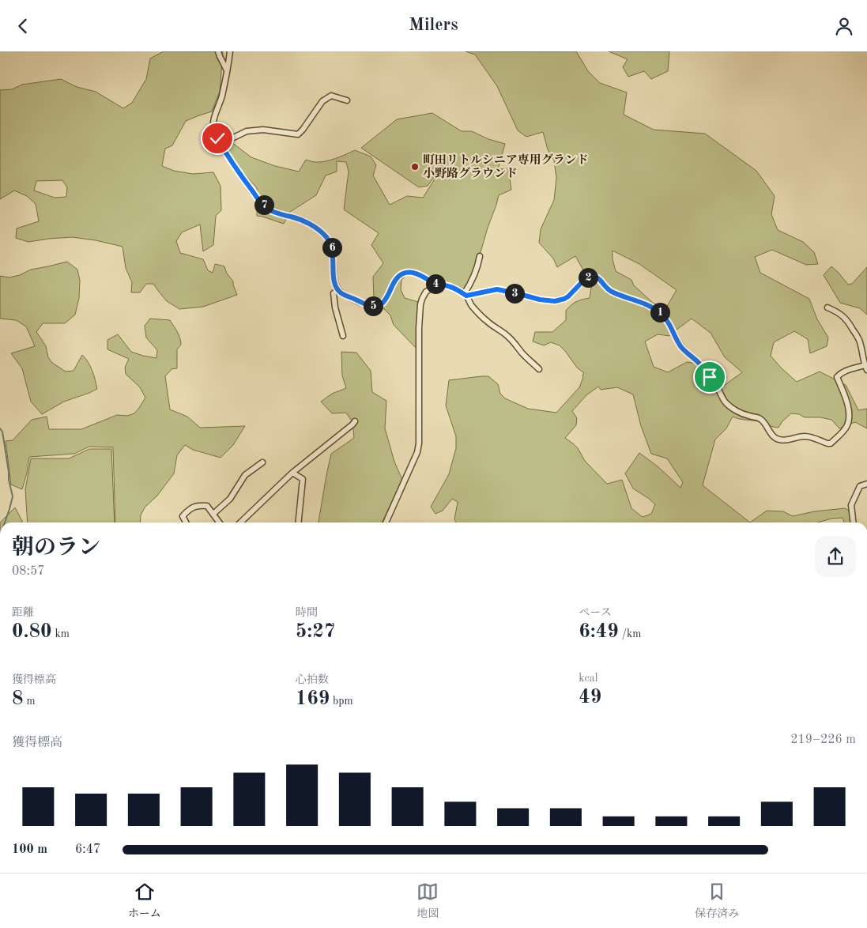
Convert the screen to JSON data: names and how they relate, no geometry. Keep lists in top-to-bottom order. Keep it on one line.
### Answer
{"places":["町田リトルシニア専用グランド 小野路グラウンド"],"page":{"header":"Milers","pins":["7","6","2","4","3","5","1"],"heading":["朝のラン","08:57"],"stats":[["距離","0.80 km"],["時間","5:27"],["ペース","6:49 /km"],["獲得標高","8 m"],["心拍数","169 bpm"],["kcal","49"]],"chart":["獲得標高","219–226 m"],"list":[{"name":"100 m","note":"6:47"}],"tabs":["ホーム","地図","保存済み"]}}
